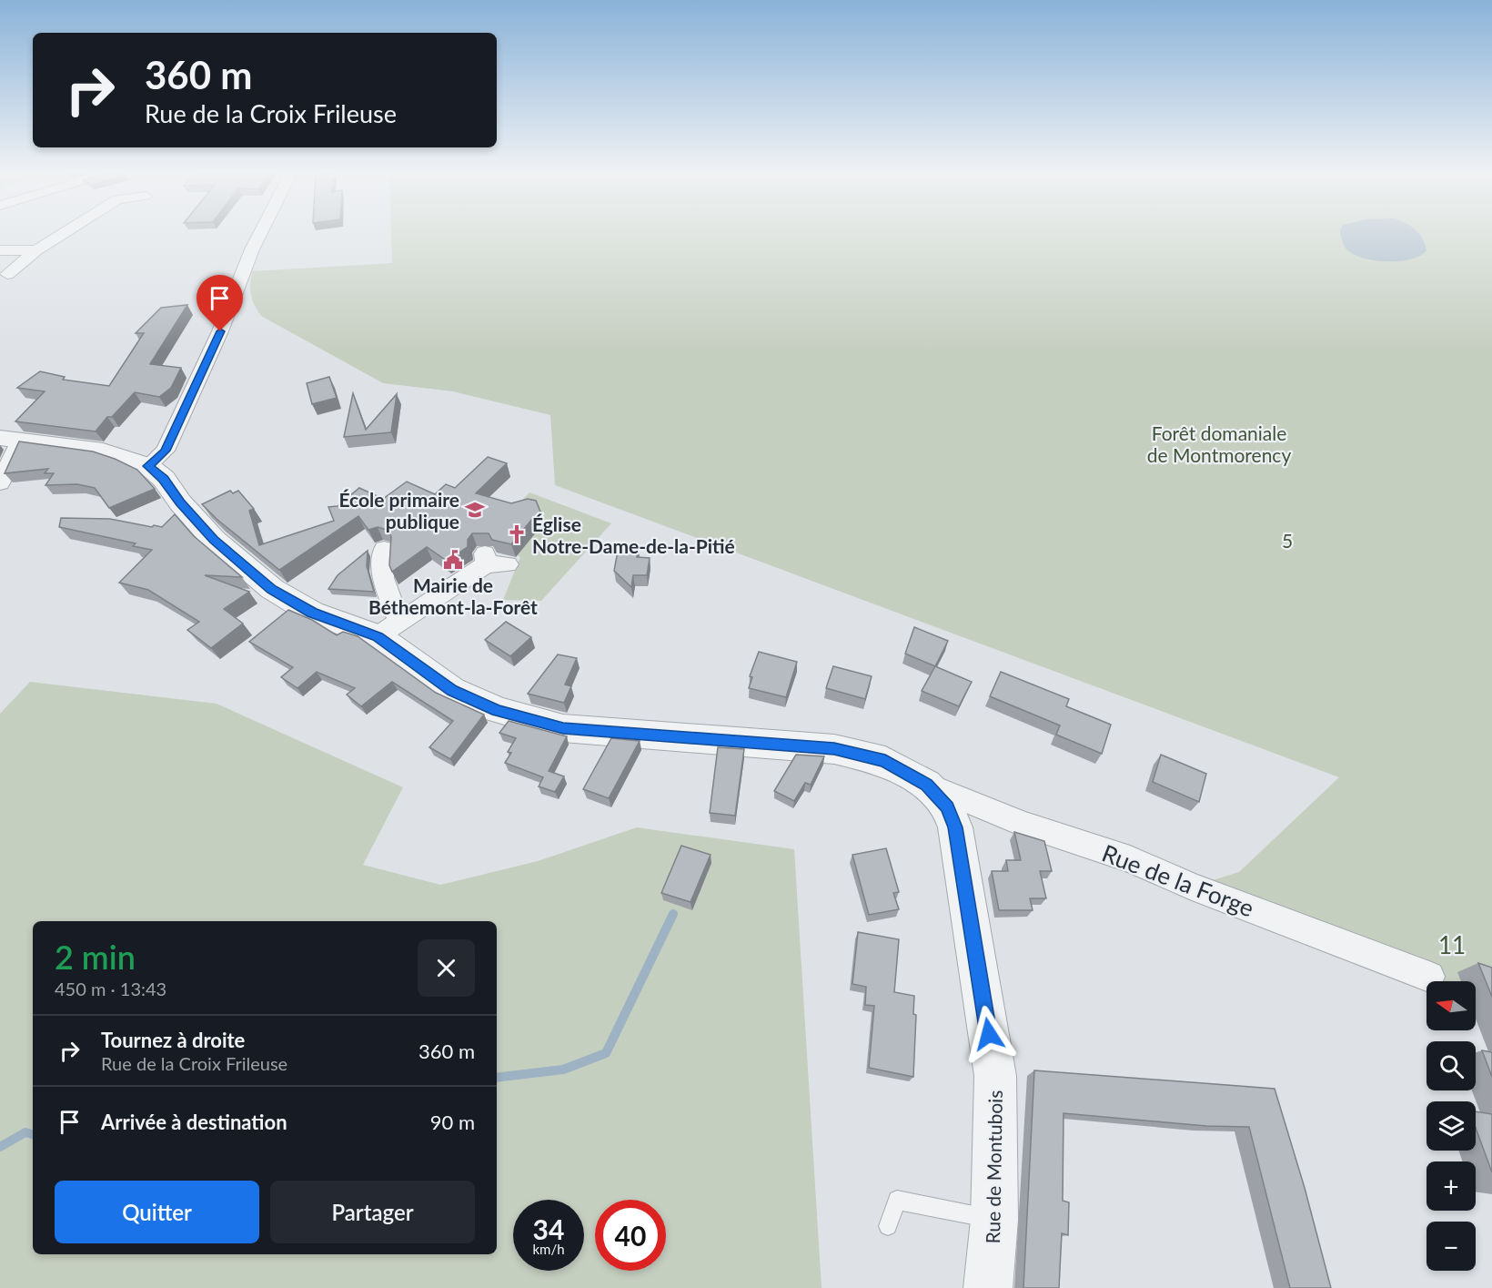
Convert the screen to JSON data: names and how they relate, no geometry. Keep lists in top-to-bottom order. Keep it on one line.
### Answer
{"streets":{"street":["Rue de la Forge","Rue de Montubois"]},"crossings":[["Rue de la Forge","Rue de Montubois"]],"parks":["Forêt domaniale de Montmorency","5","11"],"places":{"school or university":["École primaire publique"],"church":["Église Notre-Dame-de-la-Pitié"],"public building":["Mairie de Béthemont-la-Forêt"]},"north":"left","page":{"turn":["360 m","Rue de la Croix Frileuse"],"heading":["2 min","450 m · 13:43"],"map_buttons":["+","−"],"list":[{"name":"Tournez à droite","note":"Rue de la Croix Frileuse","value":"360 m"},{"name":"Arrivée à destination","value":"90 m"}],"buttons":["Quitter","Partager"],"speed":"34 km/h","limit":"40"}}
